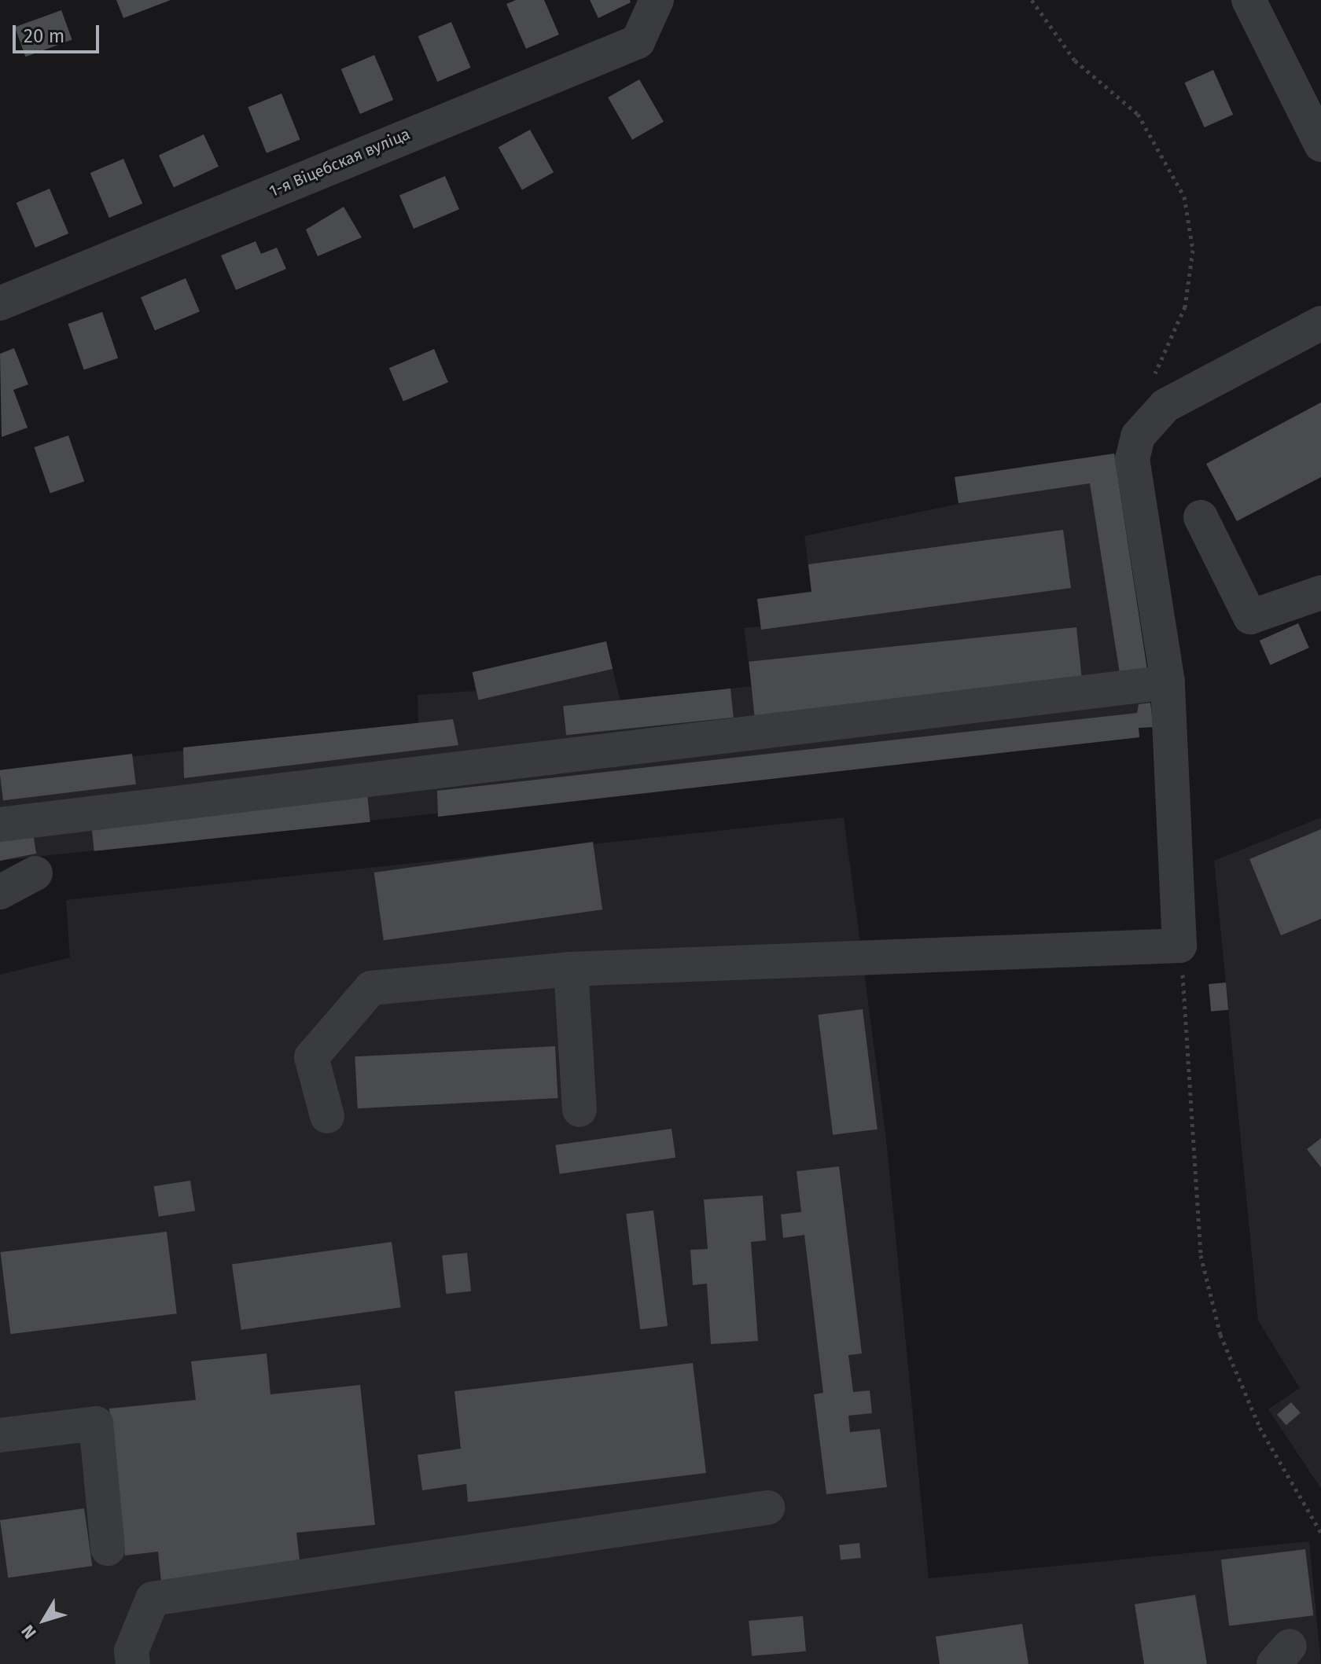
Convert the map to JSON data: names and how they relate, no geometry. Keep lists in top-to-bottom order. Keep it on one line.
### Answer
{"streets":{"street":["1-я Віцебская вуліца"]},"scale_bar":"20 m","north":"bottom left"}
